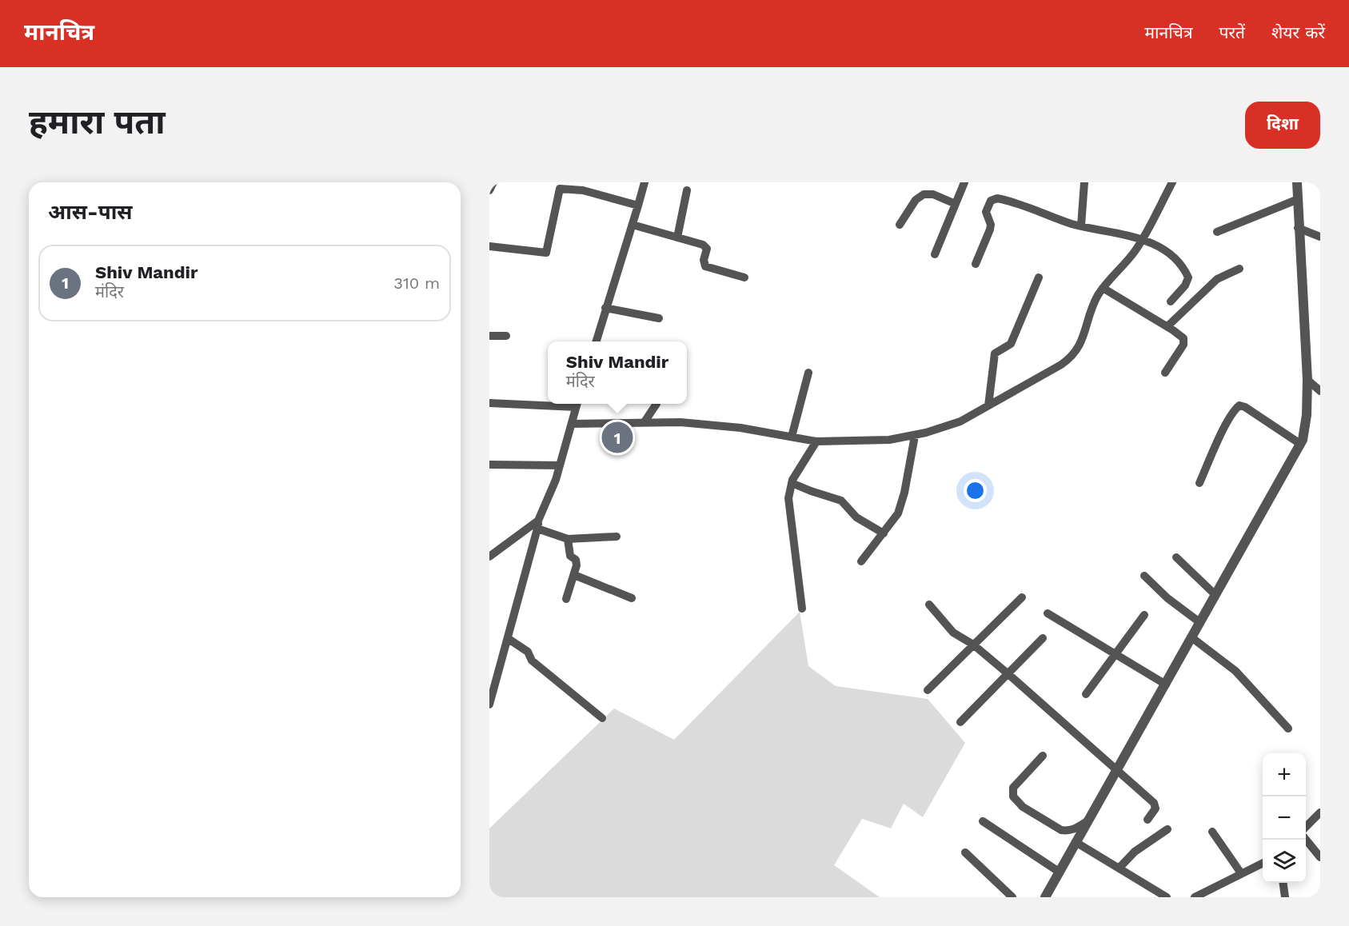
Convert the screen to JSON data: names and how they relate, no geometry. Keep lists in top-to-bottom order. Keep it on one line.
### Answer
{"page":{"header":"मानचित्र","nav":["मानचित्र","परतें","शेयर करें"],"buttons":"दिशा","title":"हमारा पता","heading":"आस-पास","list":[{"mark":"1","name":"Shiv Mandir","note":"मंदिर","value":"310 m"}],"popup":["Shiv Mandir","मंदिर"],"pins":"1","map_buttons":["+","−"]}}
